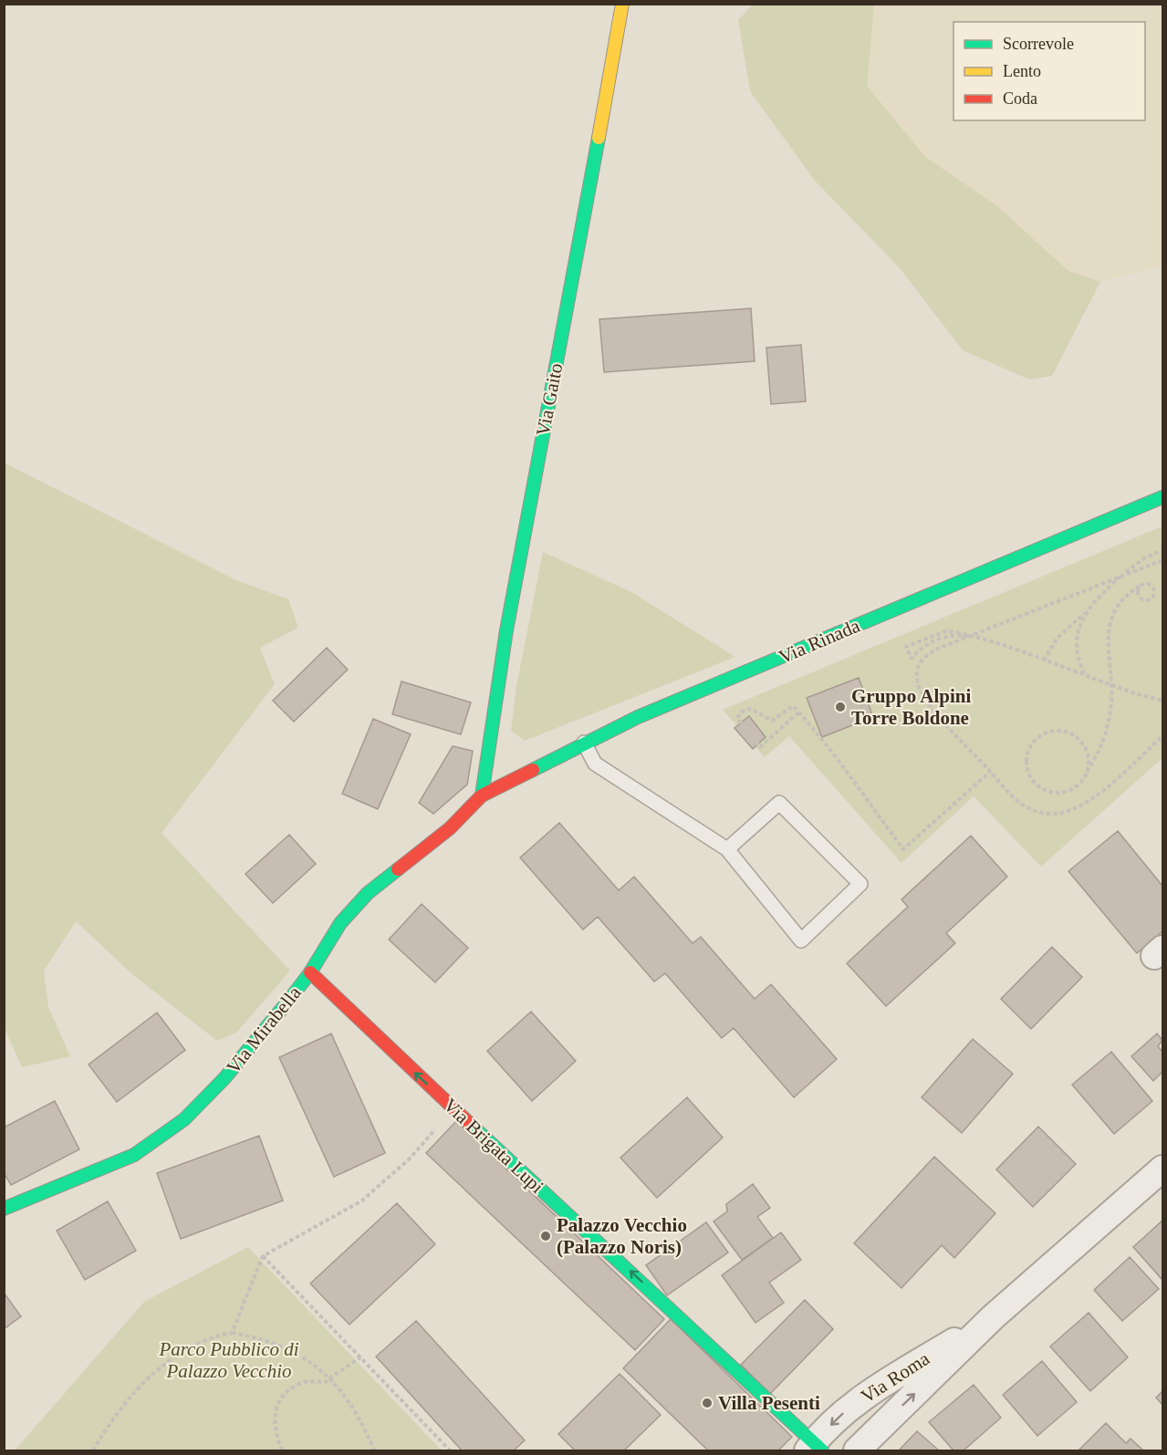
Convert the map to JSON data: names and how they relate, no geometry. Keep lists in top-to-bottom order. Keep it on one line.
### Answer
{"streets":{"street":["Via Gaito","Via Rinada","Via Mirabella","Via Brigata Lupi","Via Roma"]},"crossings":[["Via Gaito","Via Rinada"],["Via Gaito","Via Mirabella"],["Via Rinada","Via Mirabella"],["Via Mirabella","Via Brigata Lupi"],["Via Brigata Lupi","Via Roma"]],"one_way":["Via Brigata Lupi"],"parks":["Parco Pubblico di Palazzo Vecchio"],"places":["Gruppo Alpini Torre Boldone","Palazzo Vecchio (Palazzo Noris)","Villa Pesenti"],"legend":["Scorrevole","Lento","Coda"]}
